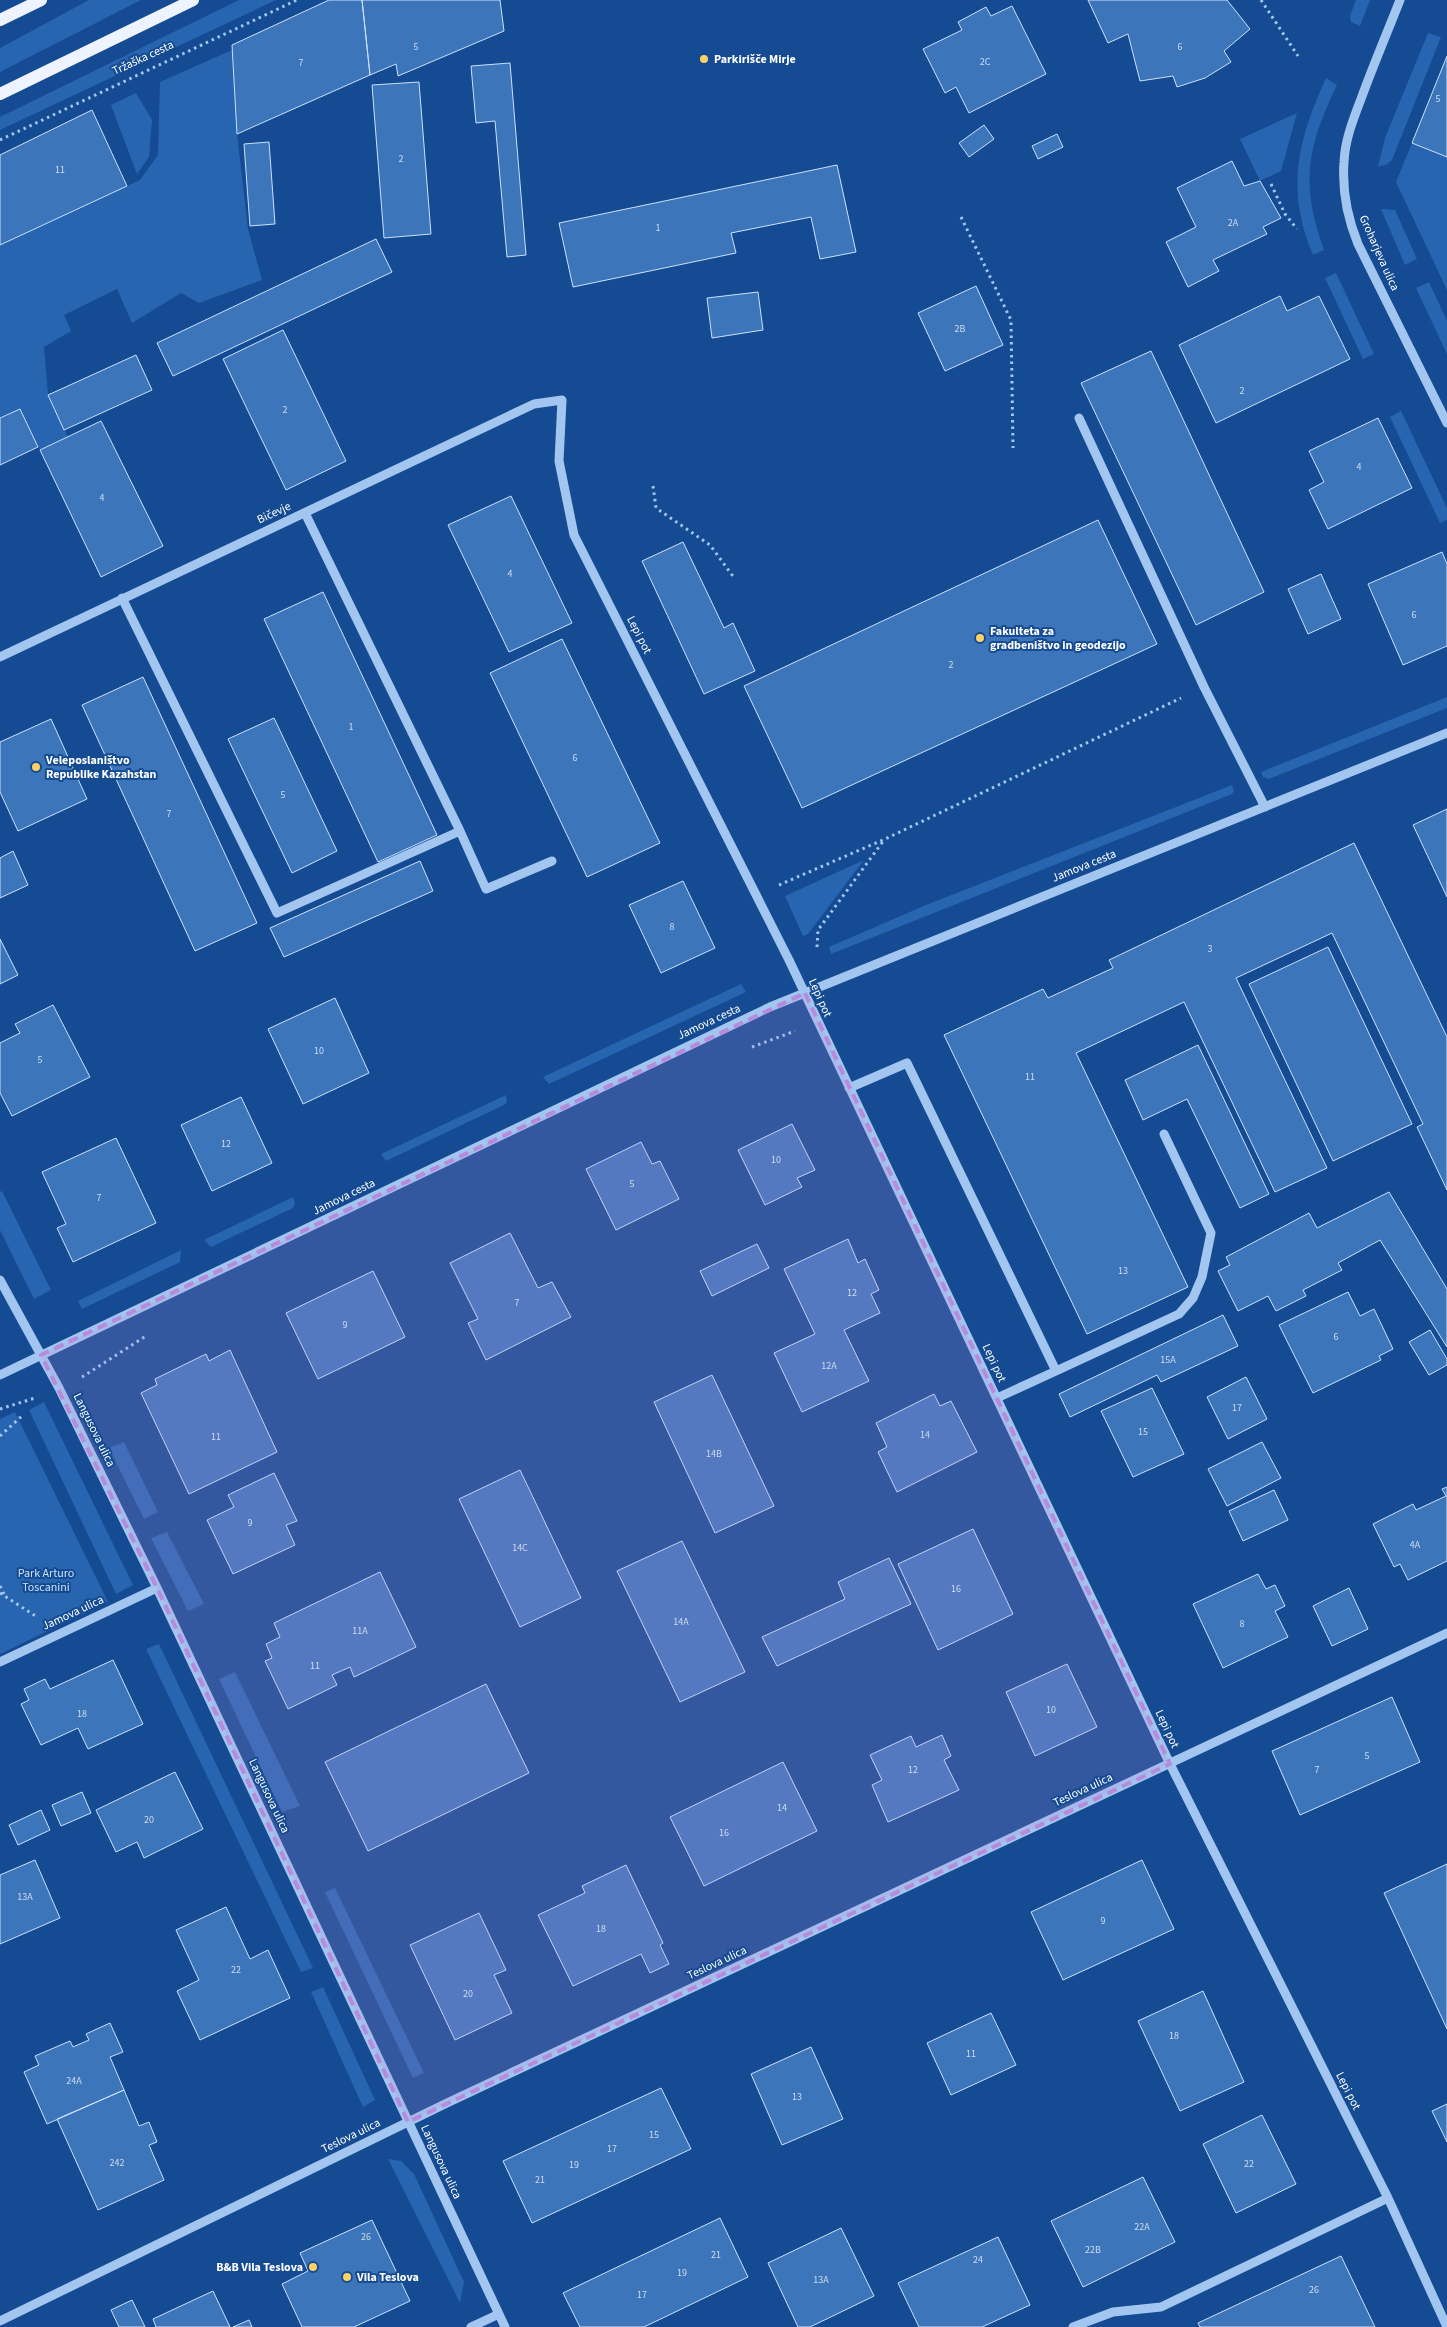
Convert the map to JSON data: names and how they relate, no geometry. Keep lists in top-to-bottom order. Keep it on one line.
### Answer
{"streets":{"street":["Groharjeva ulica","Bičevje","Lepi pot","Jamova cesta","Langusova ulica","Jamova ulica","Teslova ulica"],"path":["Tržaška cesta"]},"crossings":[["Bičevje","Lepi pot"],["Lepi pot","Jamova cesta"],["Lepi pot","Teslova ulica"],["Jamova cesta","Langusova ulica"],["Langusova ulica","Jamova ulica"],["Langusova ulica","Teslova ulica"]],"parks":["Park Arturo Toscanini"],"places":["Parkirišče Mirje","Fakulteta za gradbeništvo in geodezijo","Veleposlaništvo Republike Kazahstan","B&B Vila Teslova","Vila Teslova"],"house_numbers":["5","6","2C","7","5","2","11","2A","1","2B","2","2","4","4","4","6","2","1","6","5","7","8","3","10","5","11","12","10","5","7","13","12","7","9","6","15A","12A","17","15","14","11","14B","9","4A","14C","16","14A","8","11A","11","10","18","5","12","7","14","20","16","13A","9","18","22","20","18","11","24A","13","15","17","242","22","19","21","22A","26","22B","21","24","19","13A","26","17"]}
